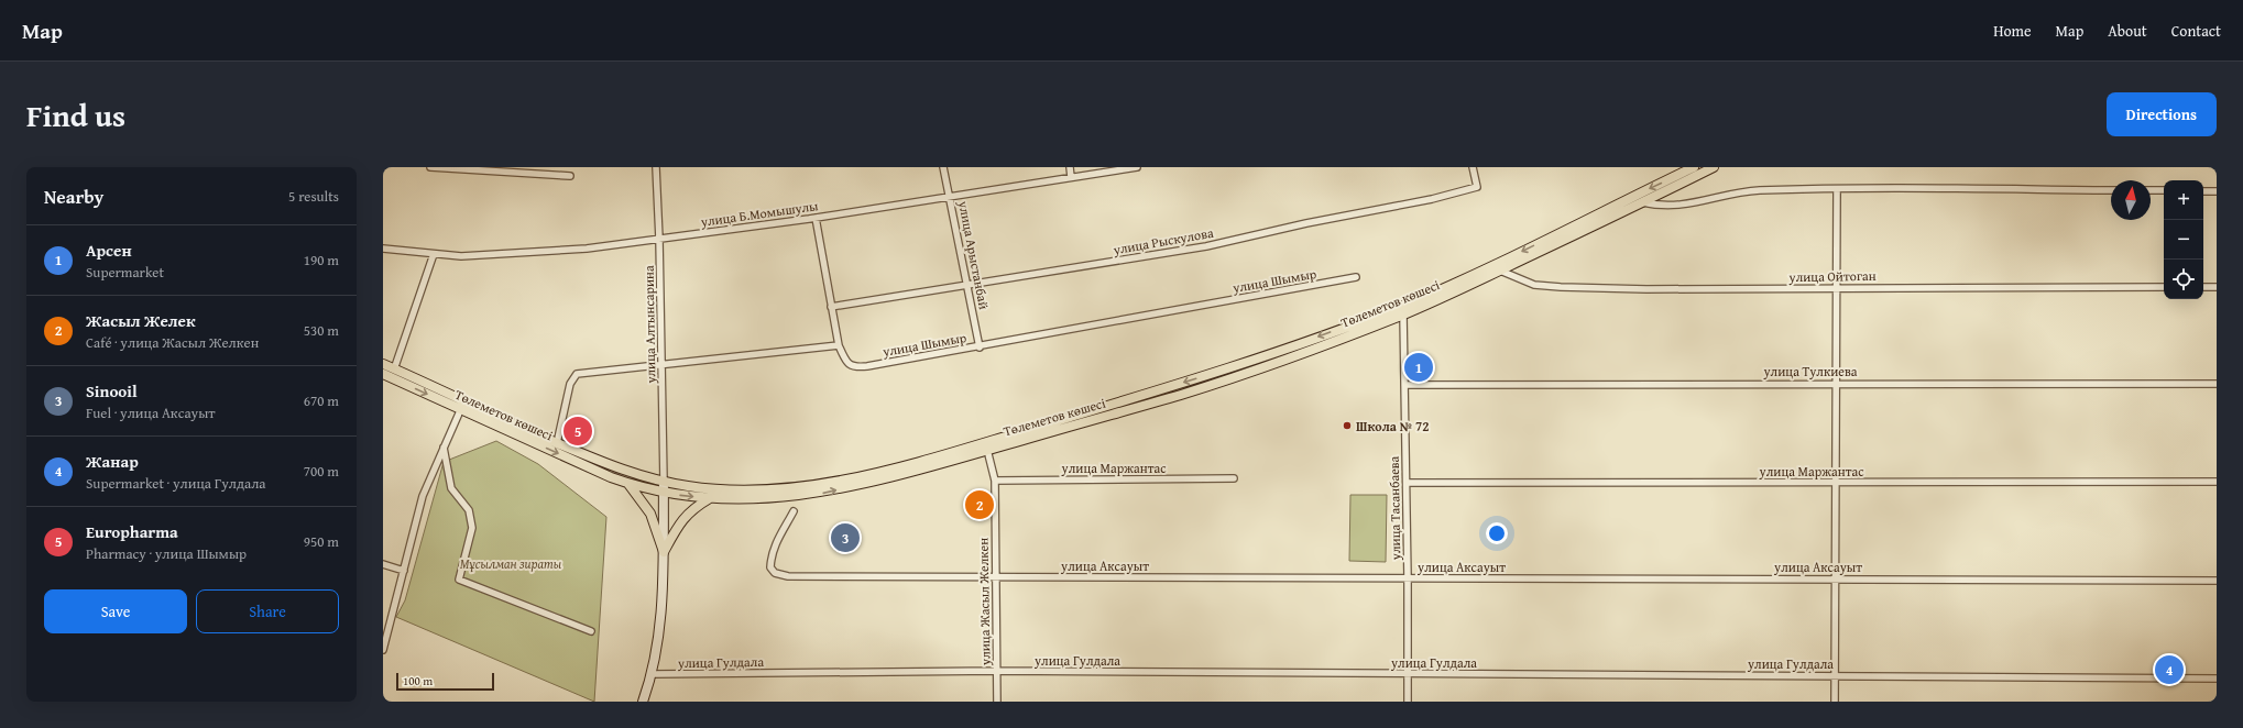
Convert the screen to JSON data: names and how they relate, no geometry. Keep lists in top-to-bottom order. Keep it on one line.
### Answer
{"streets":{"main road":["Төлеметов көшесі"],"street":["улица Б.Момышулы","улица Рыскулова","улица Арыстанбай","улица Ойтоган","улица Шымыр","улица Алтынсарина","улица Тулкиева","улица Маржантас","улица Тасанбаева","улица Аксауыт","улица Жасыл Желкен","улица Гулдала"]},"crossings":[["улица Б.Момышулы","улица Арыстанбай"],["улица Б.Момышулы","улица Шымыр"],["улица Б.Момышулы","улица Алтынсарина"],["улица Рыскулова","улица Арыстанбай"],["улица Рыскулова","улица Шымыр"],["улица Арыстанбай","улица Шымыр"],["улица Ойтоган","Төлеметов көшесі"],["Төлеметов көшесі","улица Алтынсарина"],["Төлеметов көшесі","улица Тасанбаева"],["Төлеметов көшесі","улица Жасыл Желкен"],["улица Тулкиева","улица Тасанбаева"],["улица Маржантас","улица Тасанбаева"],["улица Маржантас","улица Жасыл Желкен"],["улица Тасанбаева","улица Аксауыт"],["улица Тасанбаева","улица Гулдала"],["улица Аксауыт","улица Жасыл Желкен"],["улица Жасыл Желкен","улица Гулдала"]],"parks":["Мұсылман зираты"],"places":["Школа № 72"],"scale_bar":"100 m","north":"top","page":{"header":"Map","nav":["Home","Map","About","Contact"],"title":"Find us","buttons":["Directions",["Save","Share"]],"heading":["Nearby","5 results"],"map_buttons":["+","−"],"list":[{"mark":"1","name":"Арсен","note":"Supermarket","value":"190 m"},{"mark":"2","name":"Жасыл Желек","note":"Café · улица Жасыл Желкен","value":"530 m"},{"mark":"3","name":"Sinooil","note":"Fuel · улица Аксауыт","value":"670 m"},{"mark":"4","name":"Жанар","note":"Supermarket · улица Гулдала","value":"700 m"},{"mark":"5","name":"Europharma","note":"Pharmacy · улица Шымыр","value":"950 m"}],"pins":["1","5","2","3","4"],"scale":"100 m"}}
